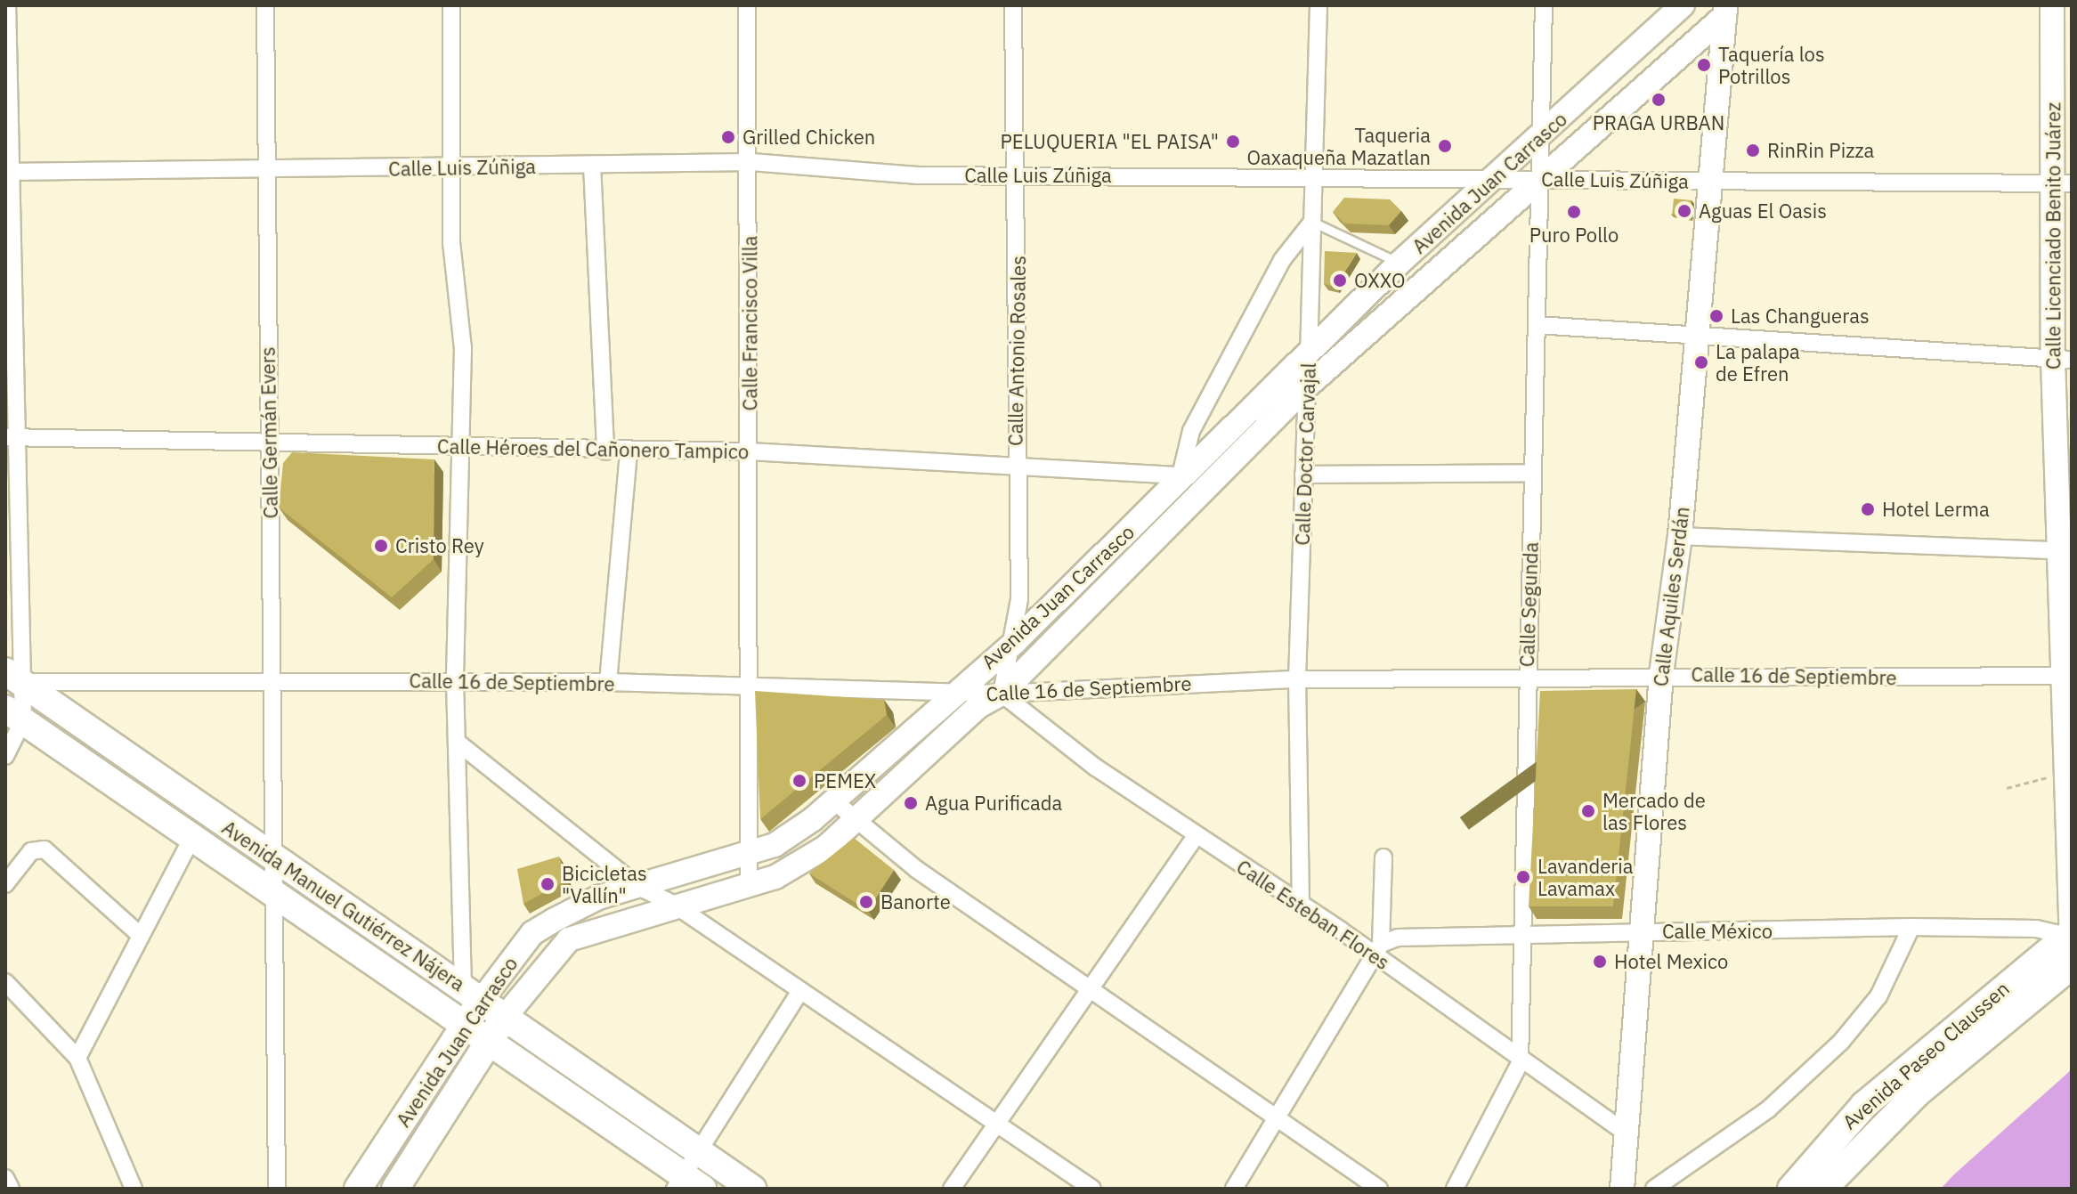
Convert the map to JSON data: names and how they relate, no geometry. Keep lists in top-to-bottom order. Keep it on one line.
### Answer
{"streets":{"main road":["Avenida Juan Carrasco","Avenida Manuel Gutiérrez Nájera","Avenida Paseo Claussen"],"street":["Calle Luis Zúñiga","Calle Licenciado Benito Juárez","Calle Francisco Villa","Calle Antonio Rosales","Calle Germán Evers","Calle Héroes del Cañonero Tampico","Calle Doctor Carvajal","Calle Aquiles Serdán","Calle Segunda","Calle 16 de Septiembre","Calle Esteban Flores","Calle México"]},"crossings":[["Calle Luis Zúñiga","Avenida Juan Carrasco"],["Calle Luis Zúñiga","Calle Licenciado Benito Juárez"],["Calle Luis Zúñiga","Calle Francisco Villa"],["Calle Luis Zúñiga","Calle Antonio Rosales"],["Calle Luis Zúñiga","Calle Germán Evers"],["Calle Luis Zúñiga","Calle Doctor Carvajal"],["Calle Luis Zúñiga","Calle Aquiles Serdán"],["Calle Luis Zúñiga","Calle Segunda"],["Avenida Juan Carrasco","Calle Francisco Villa"],["Avenida Juan Carrasco","Calle Antonio Rosales"],["Avenida Juan Carrasco","Calle Héroes del Cañonero Tampico"],["Avenida Juan Carrasco","Calle Doctor Carvajal"],["Avenida Juan Carrasco","Calle Aquiles Serdán"],["Avenida Juan Carrasco","Calle Segunda"],["Avenida Juan Carrasco","Calle 16 de Septiembre"],["Avenida Juan Carrasco","Avenida Manuel Gutiérrez Nájera"],["Avenida Juan Carrasco","Calle Esteban Flores"],["Calle Licenciado Benito Juárez","Calle 16 de Septiembre"],["Calle Licenciado Benito Juárez","Calle México"],["Calle Licenciado Benito Juárez","Avenida Paseo Claussen"],["Calle Francisco Villa","Calle Héroes del Cañonero Tampico"],["Calle Francisco Villa","Calle 16 de Septiembre"],["Calle Antonio Rosales","Calle Héroes del Cañonero Tampico"],["Calle Antonio Rosales","Calle 16 de Septiembre"],["Calle Antonio Rosales","Calle Esteban Flores"],["Calle Germán Evers","Calle Héroes del Cañonero Tampico"],["Calle Germán Evers","Calle 16 de Septiembre"],["Calle Germán Evers","Avenida Manuel Gutiérrez Nájera"],["Calle Doctor Carvajal","Calle 16 de Septiembre"],["Calle Doctor Carvajal","Calle Esteban Flores"],["Calle Aquiles Serdán","Calle 16 de Septiembre"],["Calle Aquiles Serdán","Calle Esteban Flores"],["Calle Aquiles Serdán","Calle México"],["Calle Segunda","Calle 16 de Septiembre"],["Calle Segunda","Calle Esteban Flores"],["Calle Segunda","Calle México"],["Calle 16 de Septiembre","Avenida Manuel Gutiérrez Nájera"],["Calle 16 de Septiembre","Calle Esteban Flores"],["Calle Esteban Flores","Calle México"],["Calle México","Avenida Paseo Claussen"]],"places":["Taquería los Potrillos","PRAGA URBAN","Grilled Chicken","PELUQUERIA \"EL PAISA\"","Taqueria Oaxaqueña Mazatlan","RinRin Pizza","Aguas El Oasis","Puro Pollo","OXXO","Las Changueras","La palapa de Efren","Hotel Lerma","Cristo Rey","PEMEX","Agua Purificada","Mercado de las Flores","Lavanderia Lavamax","Bicicletas \"Vallín\"","Banorte","Hotel Mexico"]}
